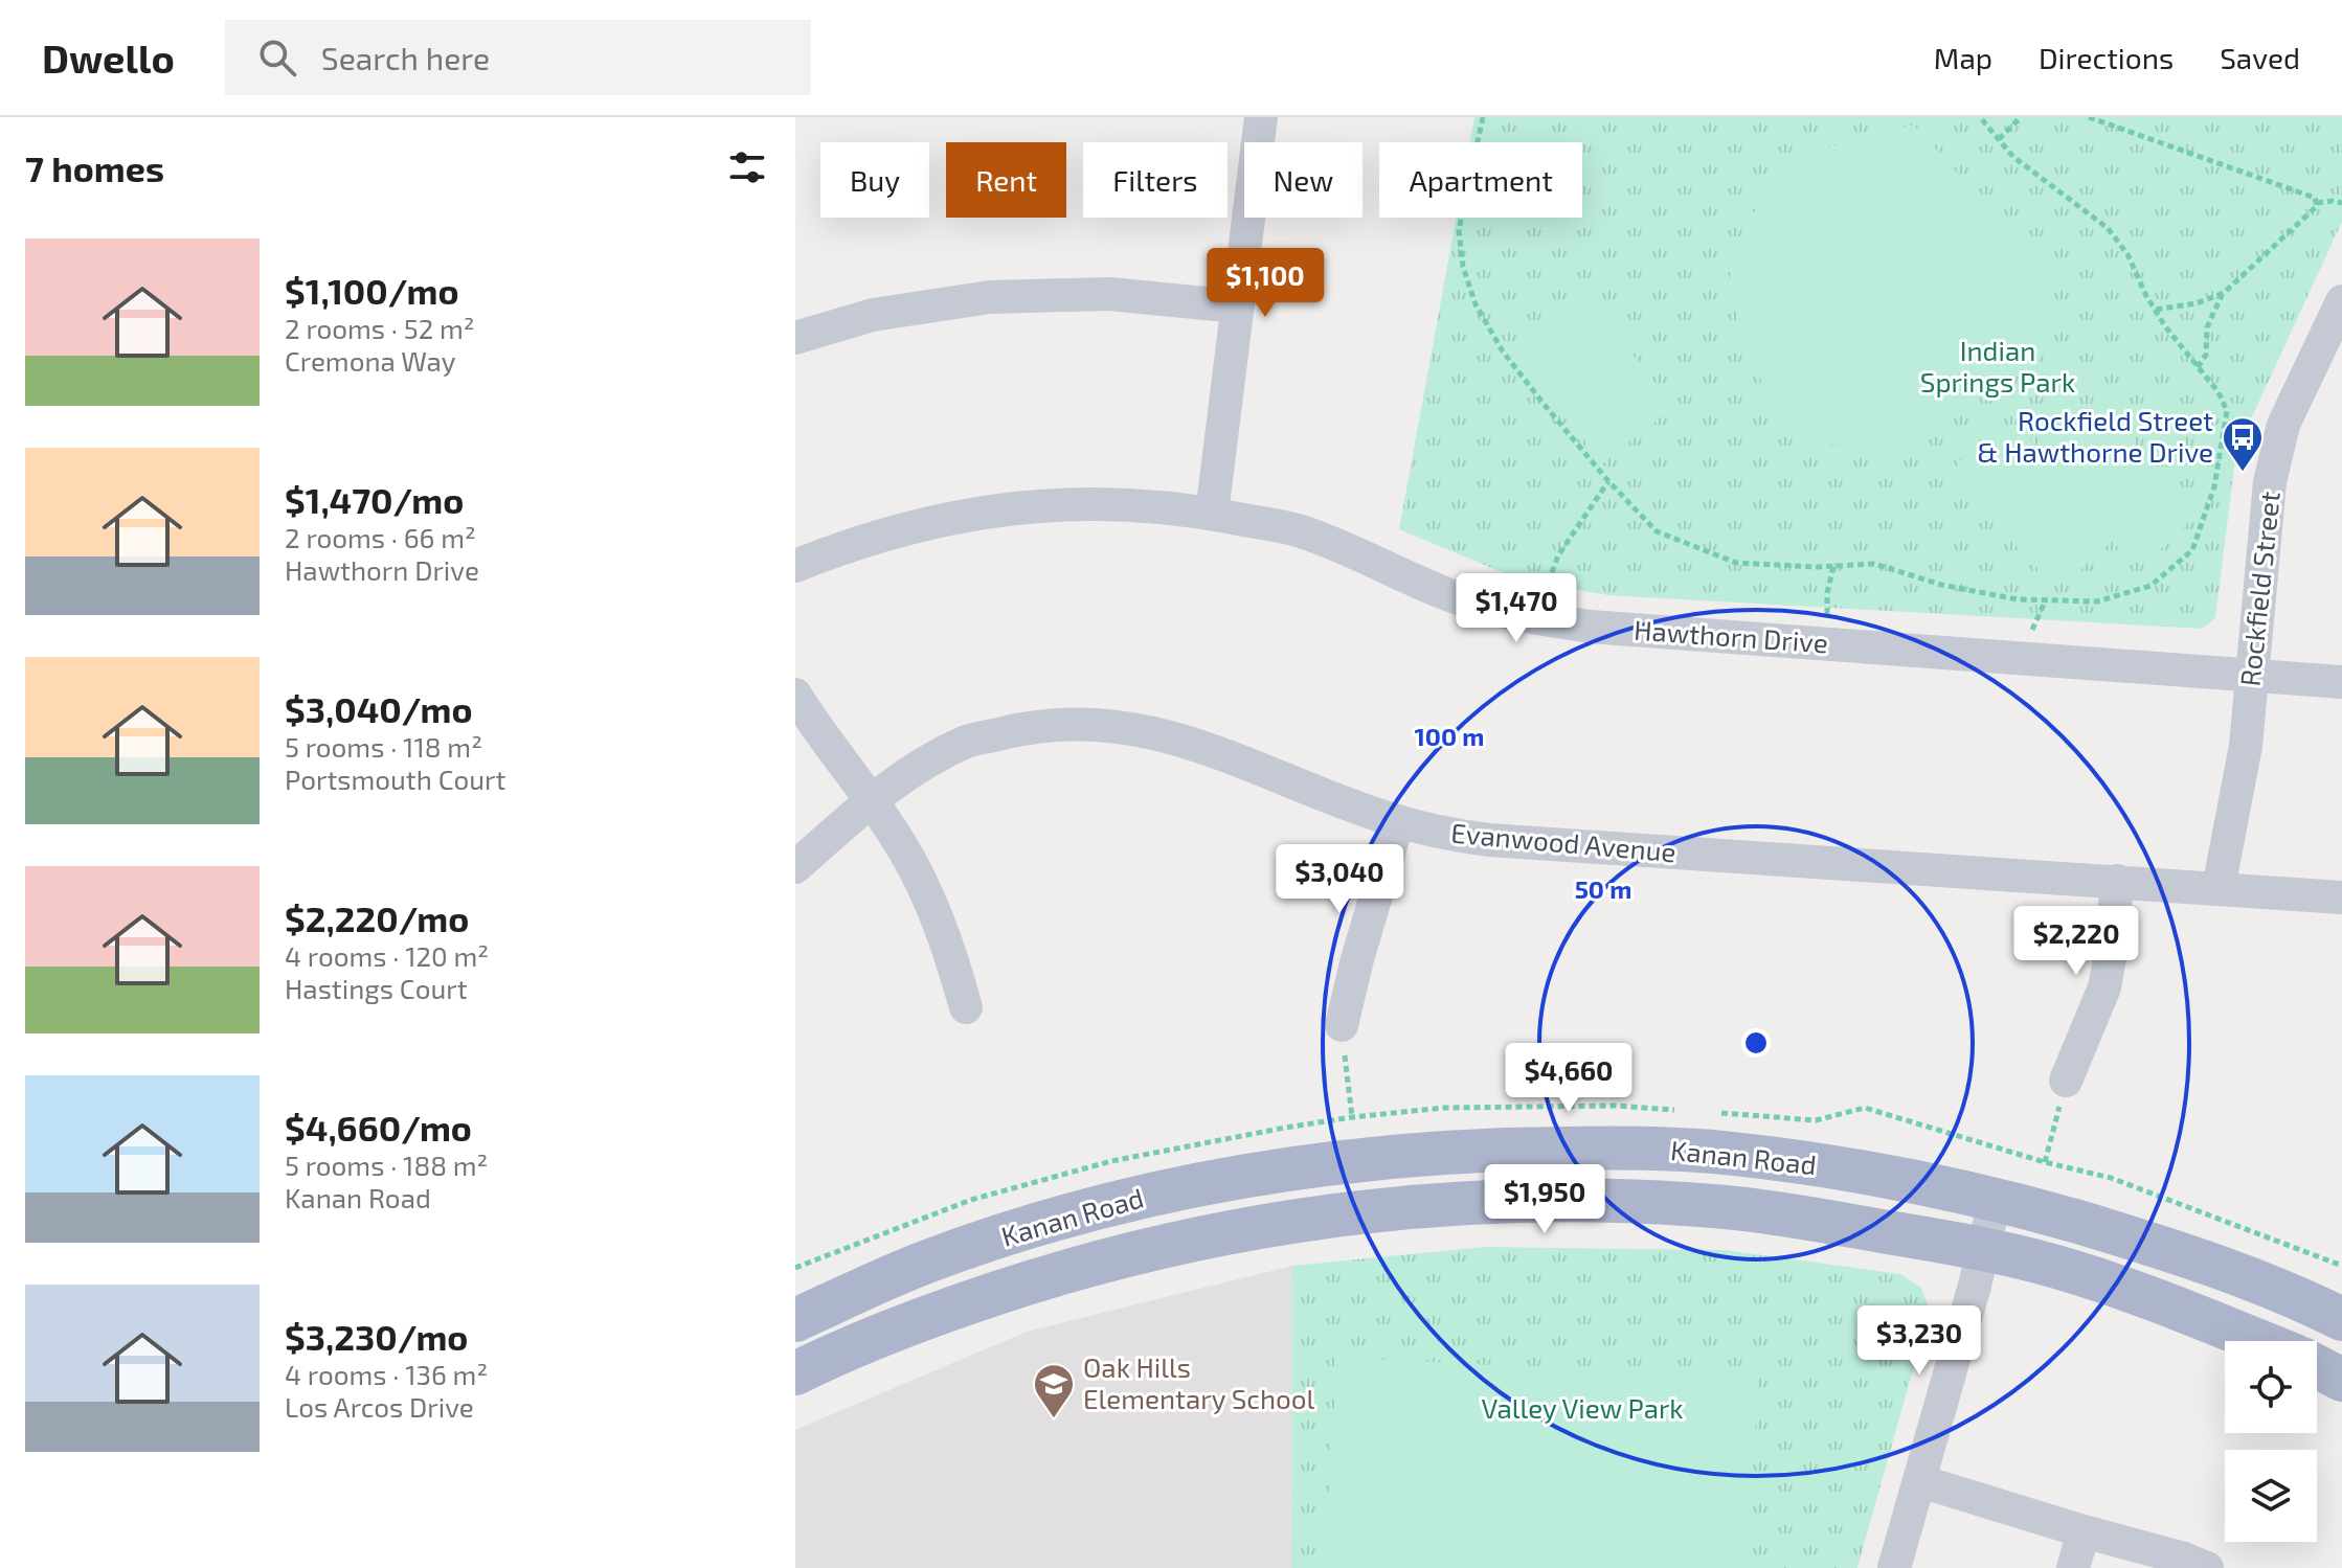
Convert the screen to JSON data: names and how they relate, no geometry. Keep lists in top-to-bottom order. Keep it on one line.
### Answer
{"streets":{"main road":["Kanan Road"],"street":["Rockfield Street","Hawthorn Drive","Evanwood Avenue"]},"crossings":[["Rockfield Street","Hawthorn Drive"],["Rockfield Street","Evanwood Avenue"]],"parks":["Indian Springs Park","Valley View Park"],"places":{"bus stop":["Rockfield Street & Hawthorne Drive"],"school or university":["Oak Hills Elementary School"]},"page":{"header":"Dwello","search":"Search here","nav":["Map","Directions","Saved"],"heading":"7 homes","chip":["Buy","Rent","Filters","New","Apartment"],"list":[{"name":"$1,100/mo","note":"2 rooms · 52 m² · Cremona Way"},{"name":"$1,470/mo","note":"2 rooms · 66 m² · Hawthorn Drive"},{"name":"$3,040/mo","note":"5 rooms · 118 m² · Portsmouth Court"},{"name":"$2,220/mo","note":"4 rooms · 120 m² · Hastings Court"},{"name":"$4,660/mo","note":"5 rooms · 188 m² · Kanan Road"},{"name":"$3,230/mo","note":"4 rooms · 136 m² · Los Arcos Drive"}],"price":["$1,100","$1,470","$3,040","$2,220","$4,660","$1,950","$3,230"]},"rings":["100 m","50 m"]}
